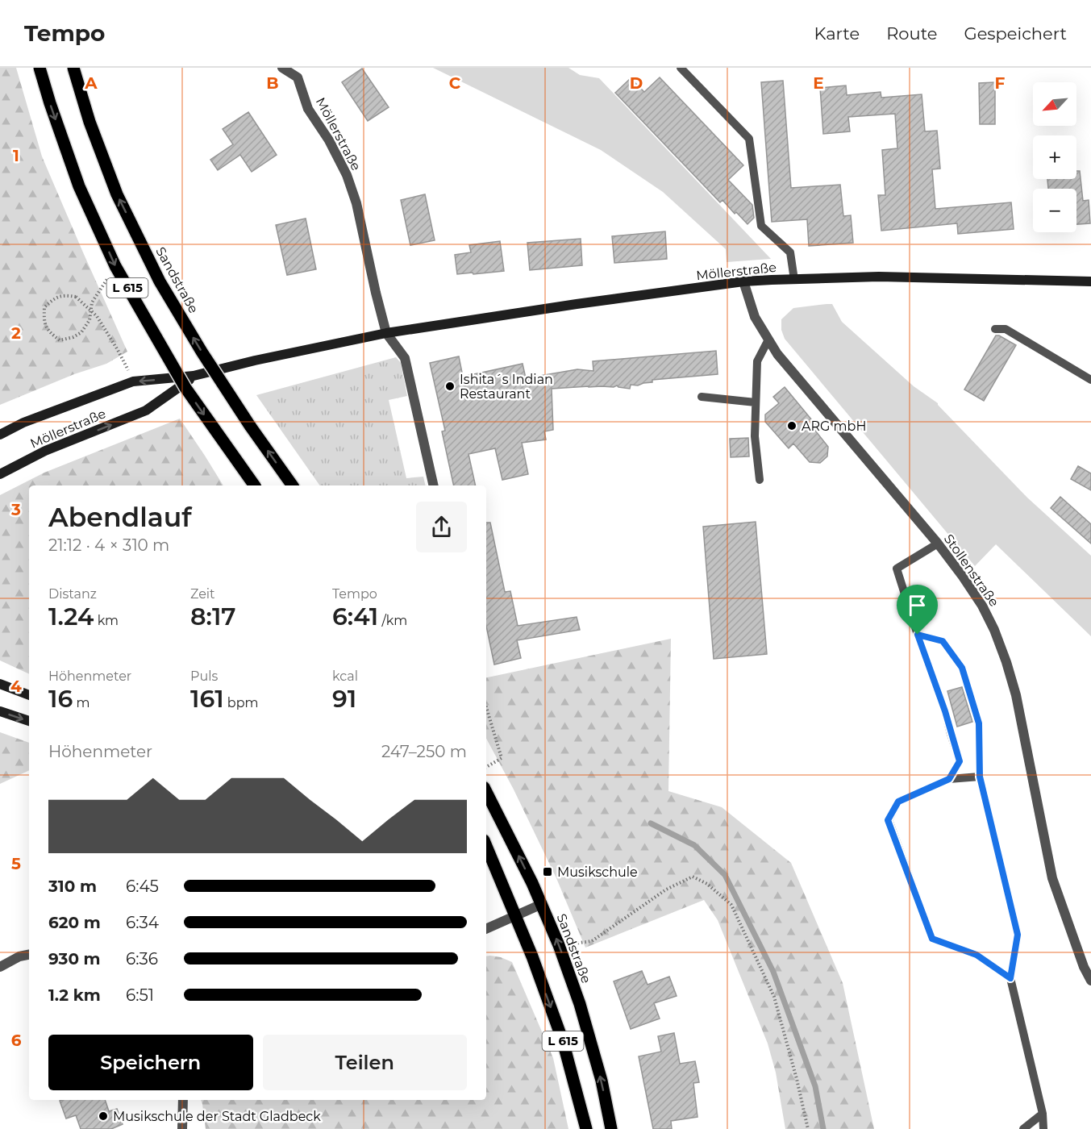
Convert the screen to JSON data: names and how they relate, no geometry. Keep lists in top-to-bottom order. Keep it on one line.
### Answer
{"streets":{"main road":["Sandstraße","L 615"],"street":["Möllerstraße","Stollenstraße"]},"crossings":[["Möllerstraße","Stollenstraße"]],"places":{"other":["Ishita´s Indian Restaurant","ARG mbH","Musikschule der Stadt Gladbeck"],"transit":["Musikschule"]},"north":"bottom left","page":{"header":"Tempo","nav":["Karte","Route","Gespeichert"],"map_buttons":["+","−"],"heading":["Abendlauf","21:12 · 4 × 310 m"],"stats":[["Distanz","1.24 km"],["Zeit","8:17"],["Tempo","6:41 /km"],["Höhenmeter","16 m"],["Puls","161 bpm"],["kcal","91"]],"chart":["Höhenmeter","247–250 m"],"list":[{"name":"310 m","note":"6:45"},{"name":"620 m","note":"6:34"},{"name":"930 m","note":"6:36"},{"name":"1.2 km","note":"6:51"}],"buttons":["Speichern","Teilen"]},"grid":{"columns":["A","B","C","D","E","F"],"rows":["1","2","3","4","5","6"]}}
